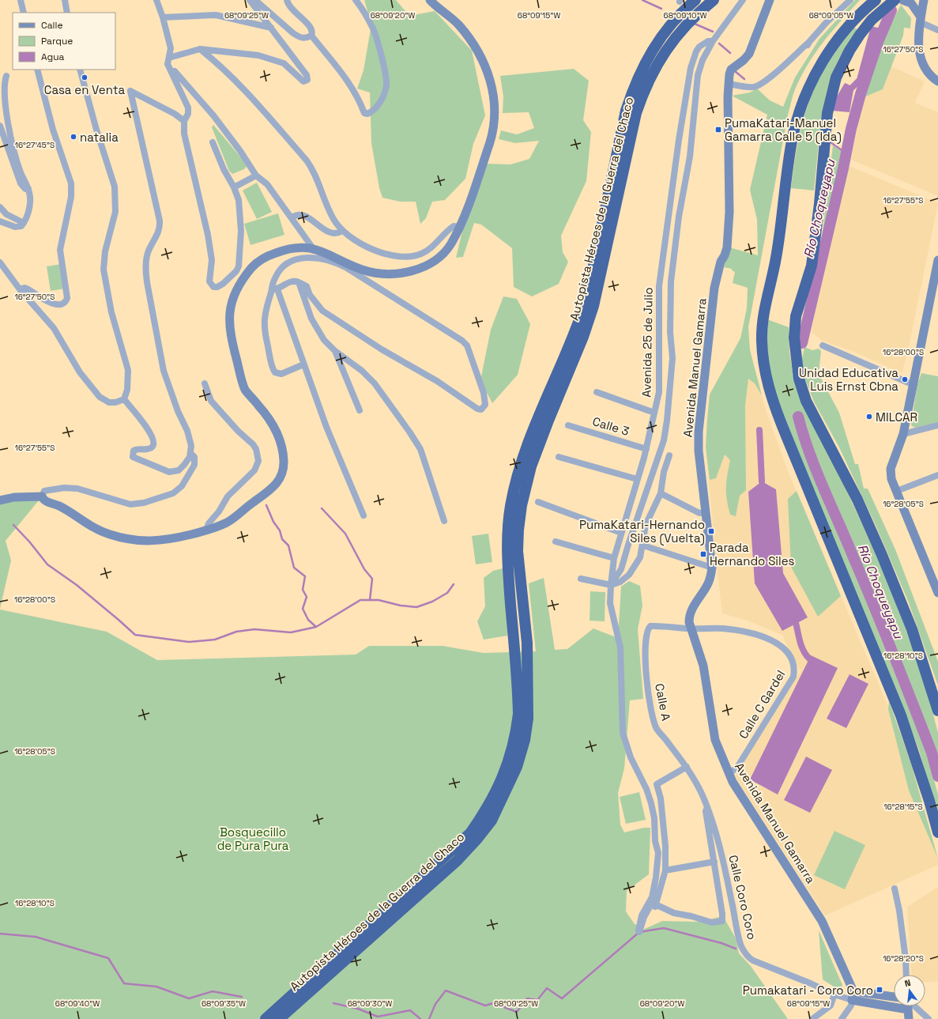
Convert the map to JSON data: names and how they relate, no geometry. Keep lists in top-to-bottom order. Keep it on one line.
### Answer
{"streets":{"highway":["Autopista Héroes de la Guerra del Chaco"],"street":["Avenida 25 de Julio","Avenida Manuel Gamarra","Calle 3","Calle A","Calle C Gardel","Calle Coro Coro"]},"crossings":[["Avenida 25 de Julio","Calle 3"],["Avenida Manuel Gamarra","Calle A"],["Avenida Manuel Gamarra","Calle C Gardel"],["Avenida Manuel Gamarra","Calle Coro Coro"],["Calle A","Calle C Gardel"],["Calle A","Calle Coro Coro"]],"water":["Río Choqueyapu"],"parks":["Bosquecillo de Pura Pura"],"places":{"other":["Casa en Venta","natalia","Unidad Educativa Luis Ernst Cbna","MILCAR"],"transit":["PumaKatari-Manuel Gamarra Calle 5 (Ida)","PumaKatari-Hernando Siles (Vuelta)","Parada Hernando Siles","Pumakatari - Coro Coro"]},"legend":["Calle","Parque","Agua"],"north":"top","coordinates":["68°09'25\"W","68°09'20\"W","68°09'15\"W","68°09'10\"W","68°09'05\"W","16°27'50\"S","16°27'45\"S","16°27'55\"S","16°28'00\"S","16°28'05\"S","16°28'10\"S","16°28'15\"S","16°28'20\"S","68°09'40\"W","68°09'35\"W","68°09'30\"W"]}
